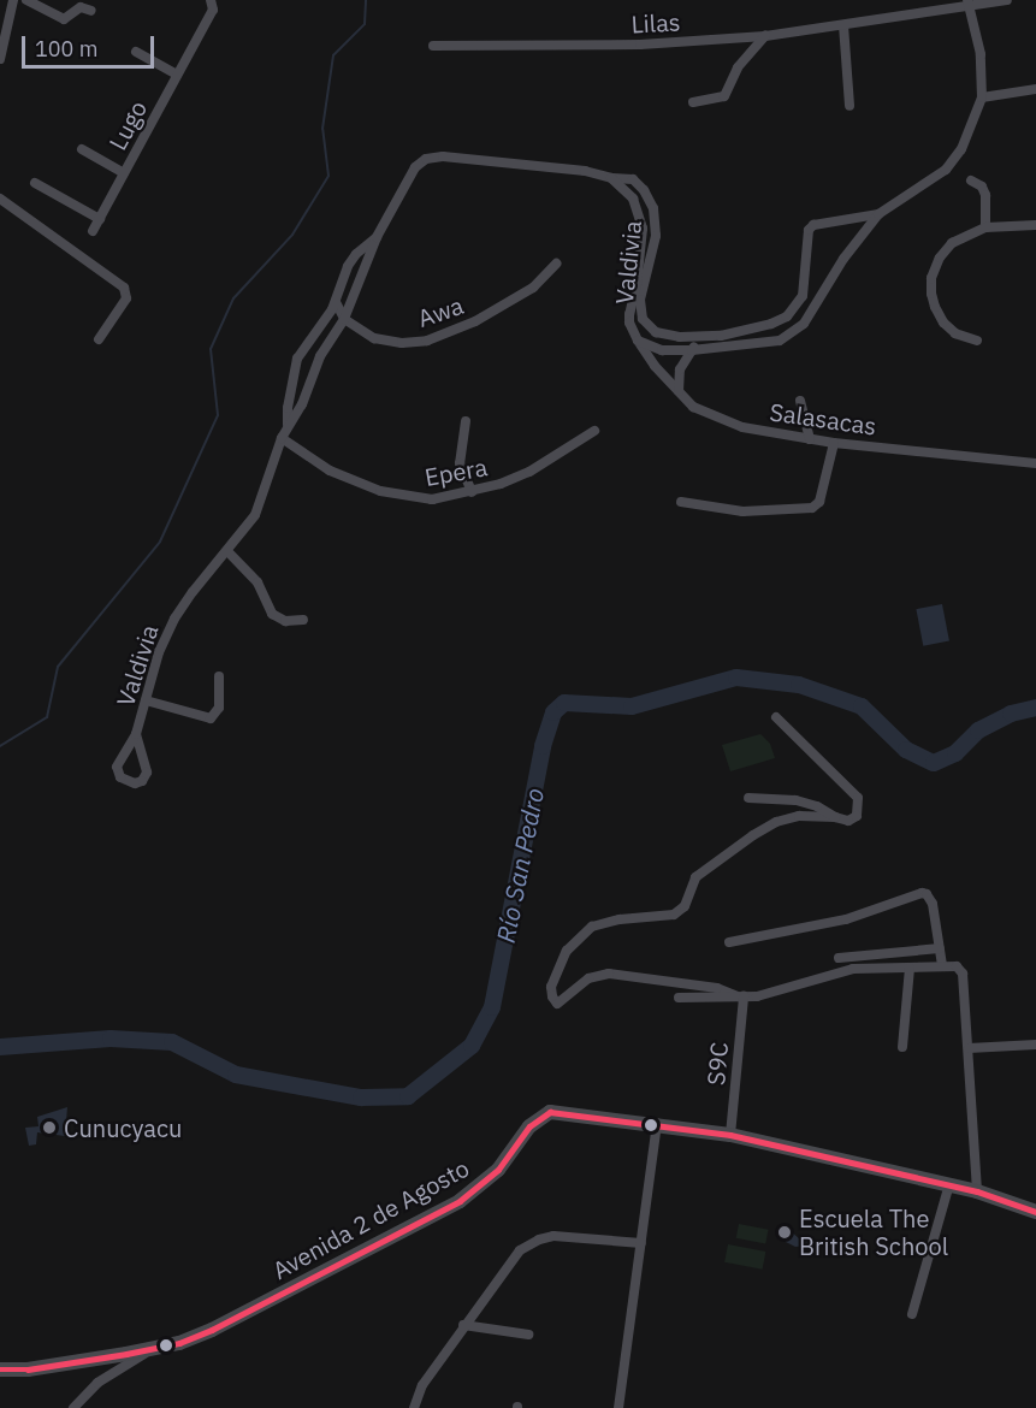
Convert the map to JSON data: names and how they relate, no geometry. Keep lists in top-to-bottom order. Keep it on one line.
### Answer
{"streets":{"main road":["Avenida 2 de Agosto"],"street":["Lilas","Lugo","Valdivia","Awa","Salasacas","Epera","S9C"]},"crossings":[["Valdivia","Awa"],["Valdivia","Epera"],["S9C","Avenida 2 de Agosto"]],"water":["Río San Pedro"],"places":["Cunucyacu","Escuela The British School"],"scale_bar":"100 m"}
